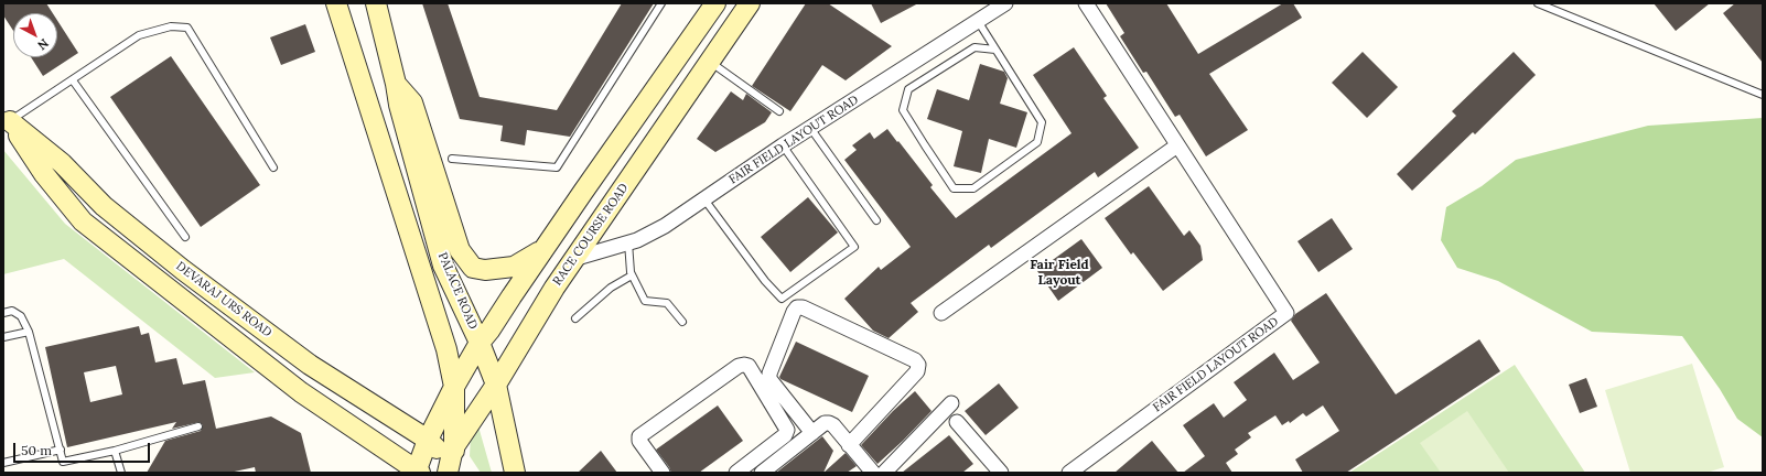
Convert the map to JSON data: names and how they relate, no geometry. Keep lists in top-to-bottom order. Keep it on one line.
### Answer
{"streets":{"main road":["RACE COURSE ROAD","PALACE ROAD","DEVARAJ URS ROAD"],"street":["FAIR FIELD LAYOUT ROAD"]},"crossings":[["FAIR FIELD LAYOUT ROAD","RACE COURSE ROAD"],["RACE COURSE ROAD","PALACE ROAD"],["RACE COURSE ROAD","DEVARAJ URS ROAD"],["PALACE ROAD","DEVARAJ URS ROAD"]],"districts":["Fair Field Layout"],"scale_bar":"50 m","north":"bottom right"}
